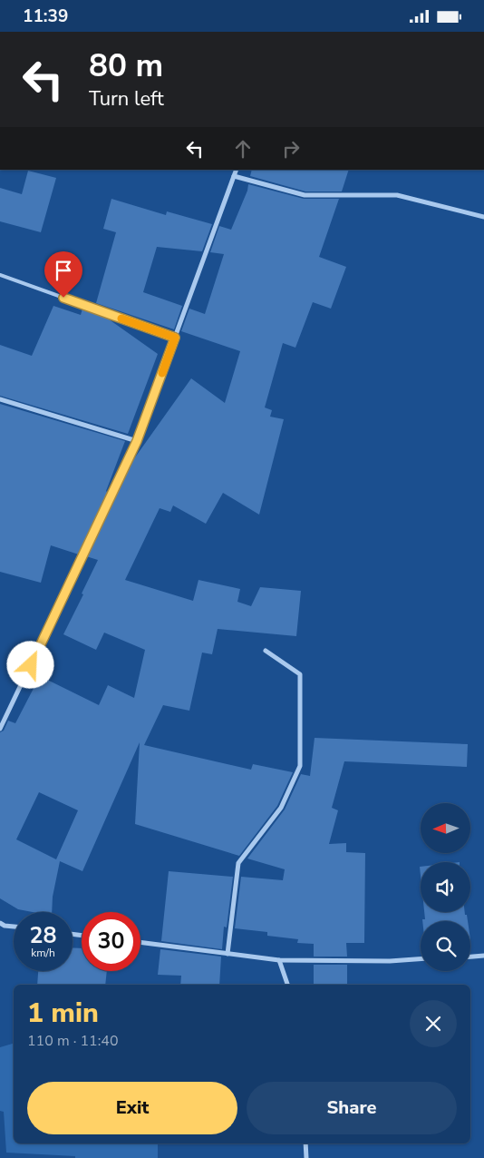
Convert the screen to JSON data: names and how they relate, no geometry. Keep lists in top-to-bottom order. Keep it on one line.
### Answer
{"north":"left","page":{"status":"11:39","turn":["80 m","Turn left"],"speed":"28 km/h","limit":"30","heading":["1 min","110 m · 11:40"],"buttons":["Exit","Share"]}}
